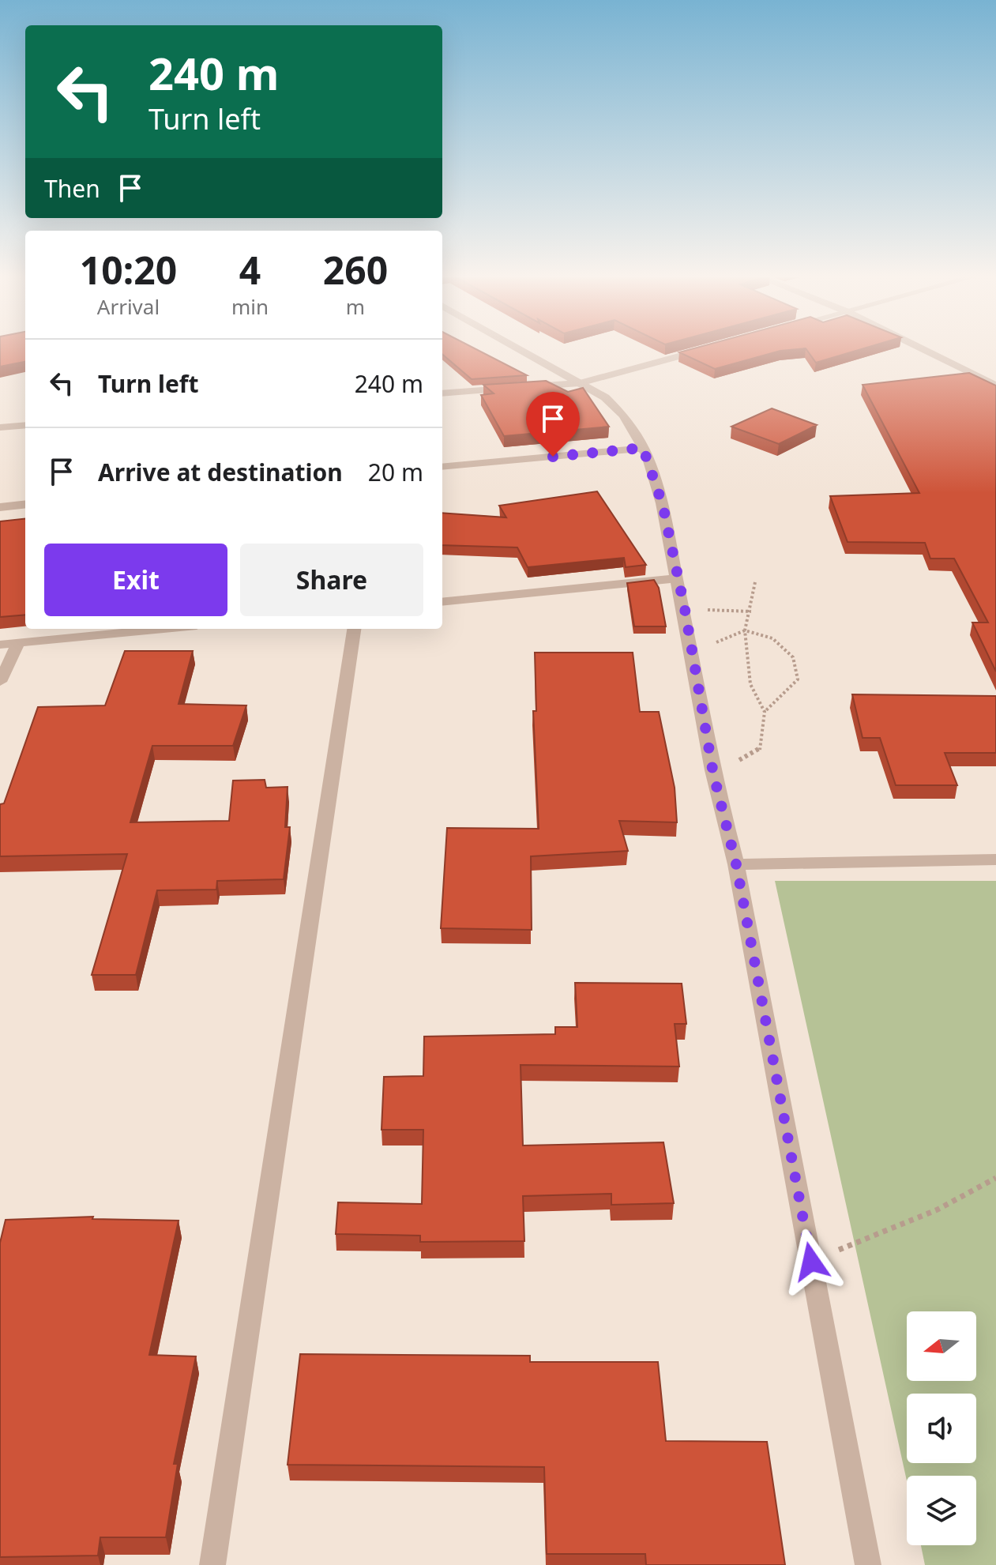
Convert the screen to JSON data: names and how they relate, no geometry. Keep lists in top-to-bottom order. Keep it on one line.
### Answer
{"north":"left","page":{"turn":["240 m","Turn left"],"then":"Then","eta":["10:20","Arrival","4","min","260","m"],"list":[{"name":"Turn left","value":"240 m"},{"name":"Arrive at destination","value":"20 m"}],"buttons":["Exit","Share"]}}
